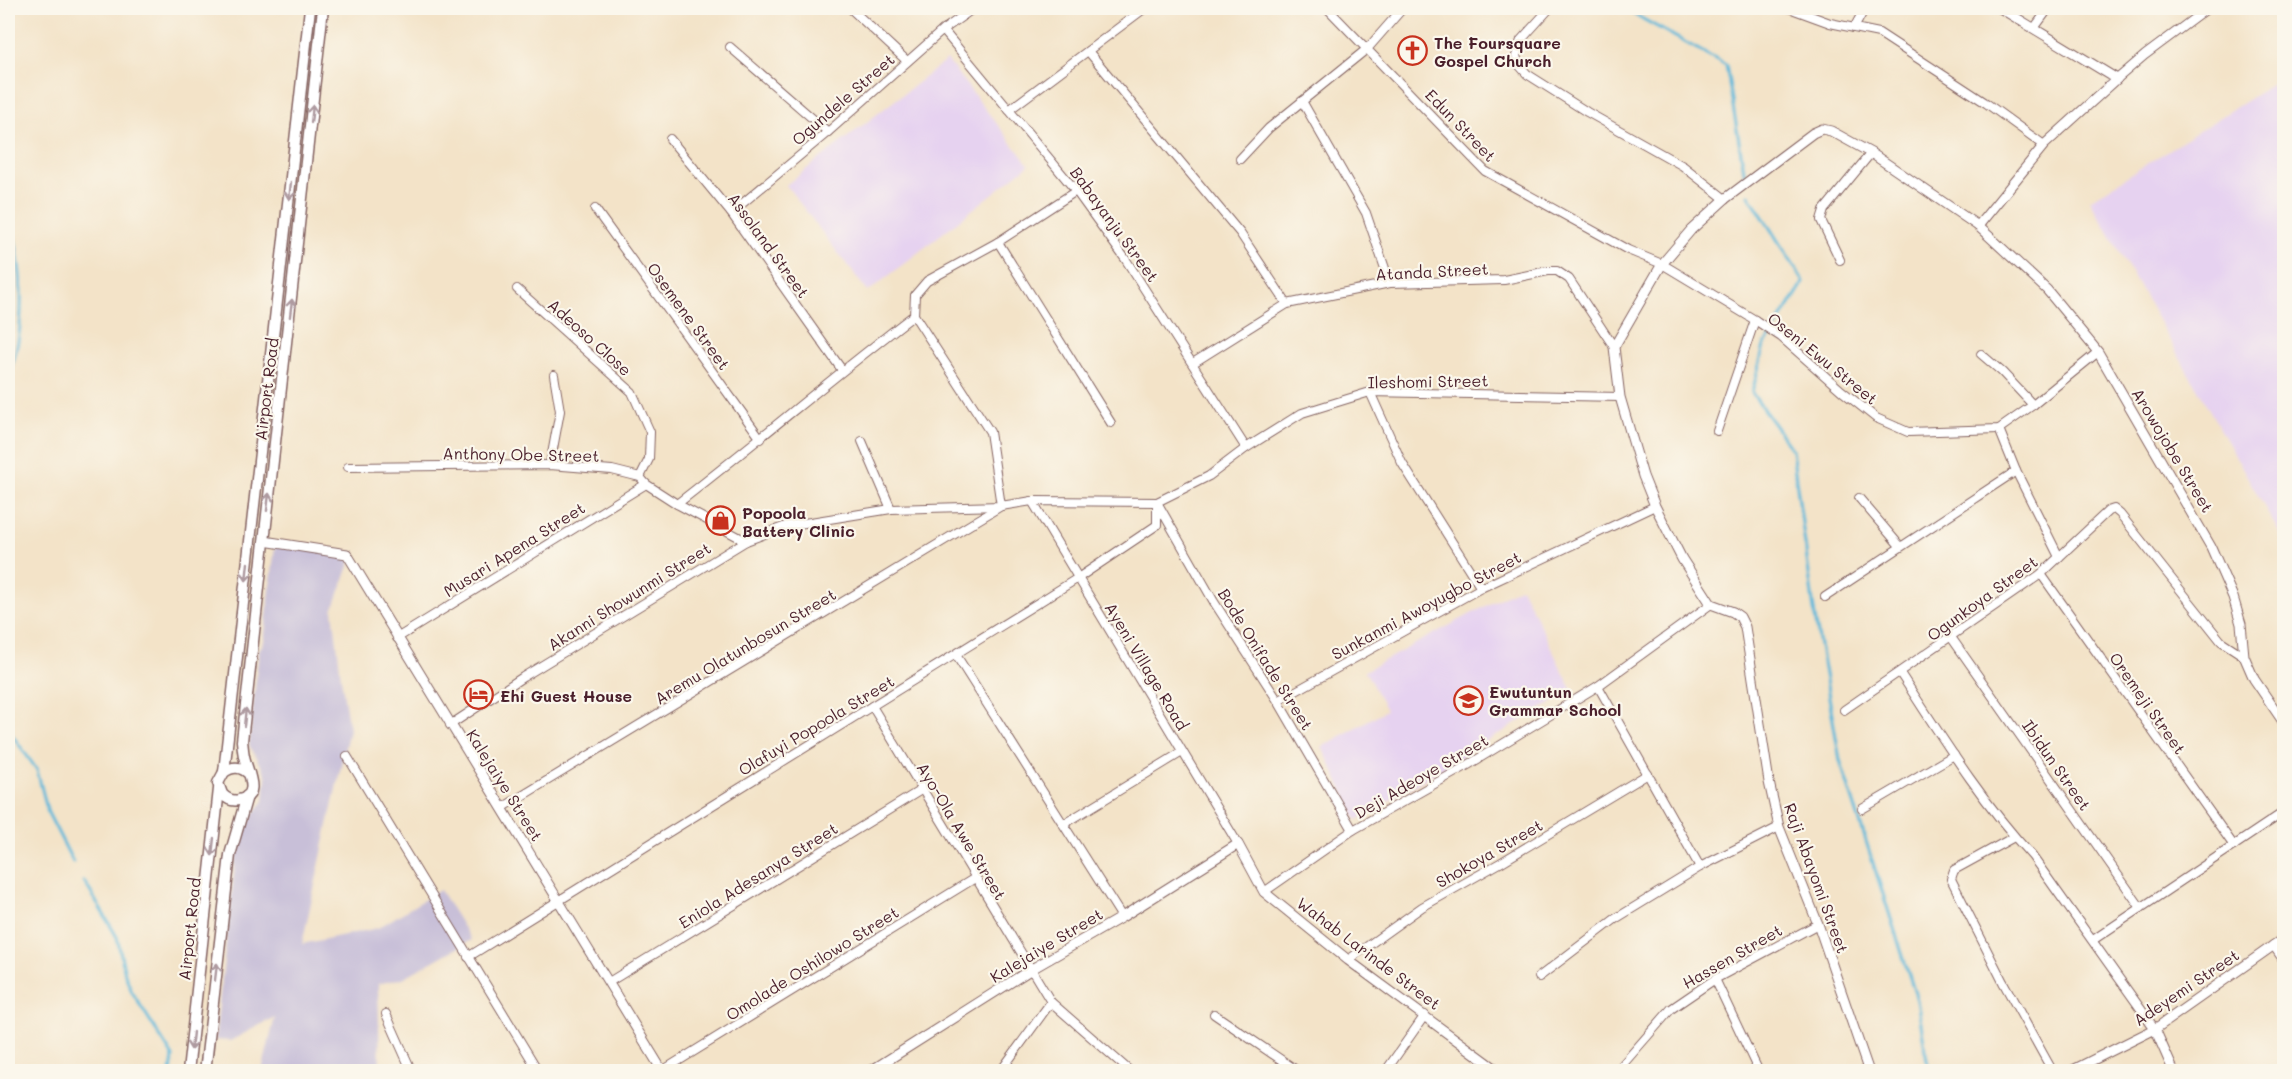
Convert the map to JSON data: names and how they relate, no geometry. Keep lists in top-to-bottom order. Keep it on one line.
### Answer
{"streets":{"main road":["Airport Road"],"street":["Ogundele Street","Edun Street","Babayanju Street","Assoland Street","Atanda Street","Osemene Street","Adeoso Close","Oseni Ewu Street","Ileshomi Street","Arowojobe Street","Anthony Obe Street","Musari Apena Street","Akanni Showunmi Street","Ogunkoya Street","Sunkanmi Awoyugbo Street","Aremu Olatunbosun Street","Bode Onifade Street","Ayeni Village Road","Oremeji Street","Olafuyi Popoola Street","Ibidun Street","Deji Adeoye Street","Kalejaiye Street","Ayo-Ola Awe Street","Shokoya Street","Eniola Adesanya Street","Raji Abayomi Street","Wahab Larinde Street","Hassen Street","Omolade Oshilowo Street","Adeyemi Street"]},"crossings":[["Ogundele Street","Babayanju Street"],["Ogundele Street","Assoland Street"],["Edun Street","Oseni Ewu Street"],["Babayanju Street","Atanda Street"],["Babayanju Street","Ileshomi Street"],["Adeoso Close","Anthony Obe Street"],["Adeoso Close","Musari Apena Street"],["Ileshomi Street","Akanni Showunmi Street"],["Ileshomi Street","Bode Onifade Street"],["Ileshomi Street","Olafuyi Popoola Street"],["Airport Road","Kalejaiye Street"],["Arowojobe Street","Ogunkoya Street"],["Anthony Obe Street","Musari Apena Street"],["Anthony Obe Street","Akanni Showunmi Street"],["Musari Apena Street","Kalejaiye Street"],["Akanni Showunmi Street","Aremu Olatunbosun Street"],["Akanni Showunmi Street","Bode Onifade Street"],["Akanni Showunmi Street","Ayeni Village Road"],["Akanni Showunmi Street","Olafuyi Popoola Street"],["Akanni Showunmi Street","Kalejaiye Street"],["Ogunkoya Street","Oremeji Street"],["Ogunkoya Street","Ibidun Street"],["Sunkanmi Awoyugbo Street","Bode Onifade Street"],["Aremu Olatunbosun Street","Kalejaiye Street"],["Bode Onifade Street","Olafuyi Popoola Street"],["Bode Onifade Street","Deji Adeoye Street"],["Ayeni Village Road","Olafuyi Popoola Street"],["Ayeni Village Road","Kalejaiye Street"],["Ayeni Village Road","Wahab Larinde Street"],["Olafuyi Popoola Street","Kalejaiye Street"],["Olafuyi Popoola Street","Ayo-Ola Awe Street"],["Deji Adeoye Street","Raji Abayomi Street"],["Deji Adeoye Street","Wahab Larinde Street"],["Kalejaiye Street","Ayo-Ola Awe Street"],["Kalejaiye Street","Eniola Adesanya Street"],["Kalejaiye Street","Wahab Larinde Street"],["Kalejaiye Street","Omolade Oshilowo Street"],["Ayo-Ola Awe Street","Eniola Adesanya Street"],["Ayo-Ola Awe Street","Omolade Oshilowo Street"],["Shokoya Street","Wahab Larinde Street"],["Raji Abayomi Street","Hassen Street"]],"places":{"church":["The Foursquare Gospel Church"],"shop":["Popoola Battery Clinic"],"hotel":["Ehi Guest House"],"school or university":["Ewutuntun Grammar School"]}}
